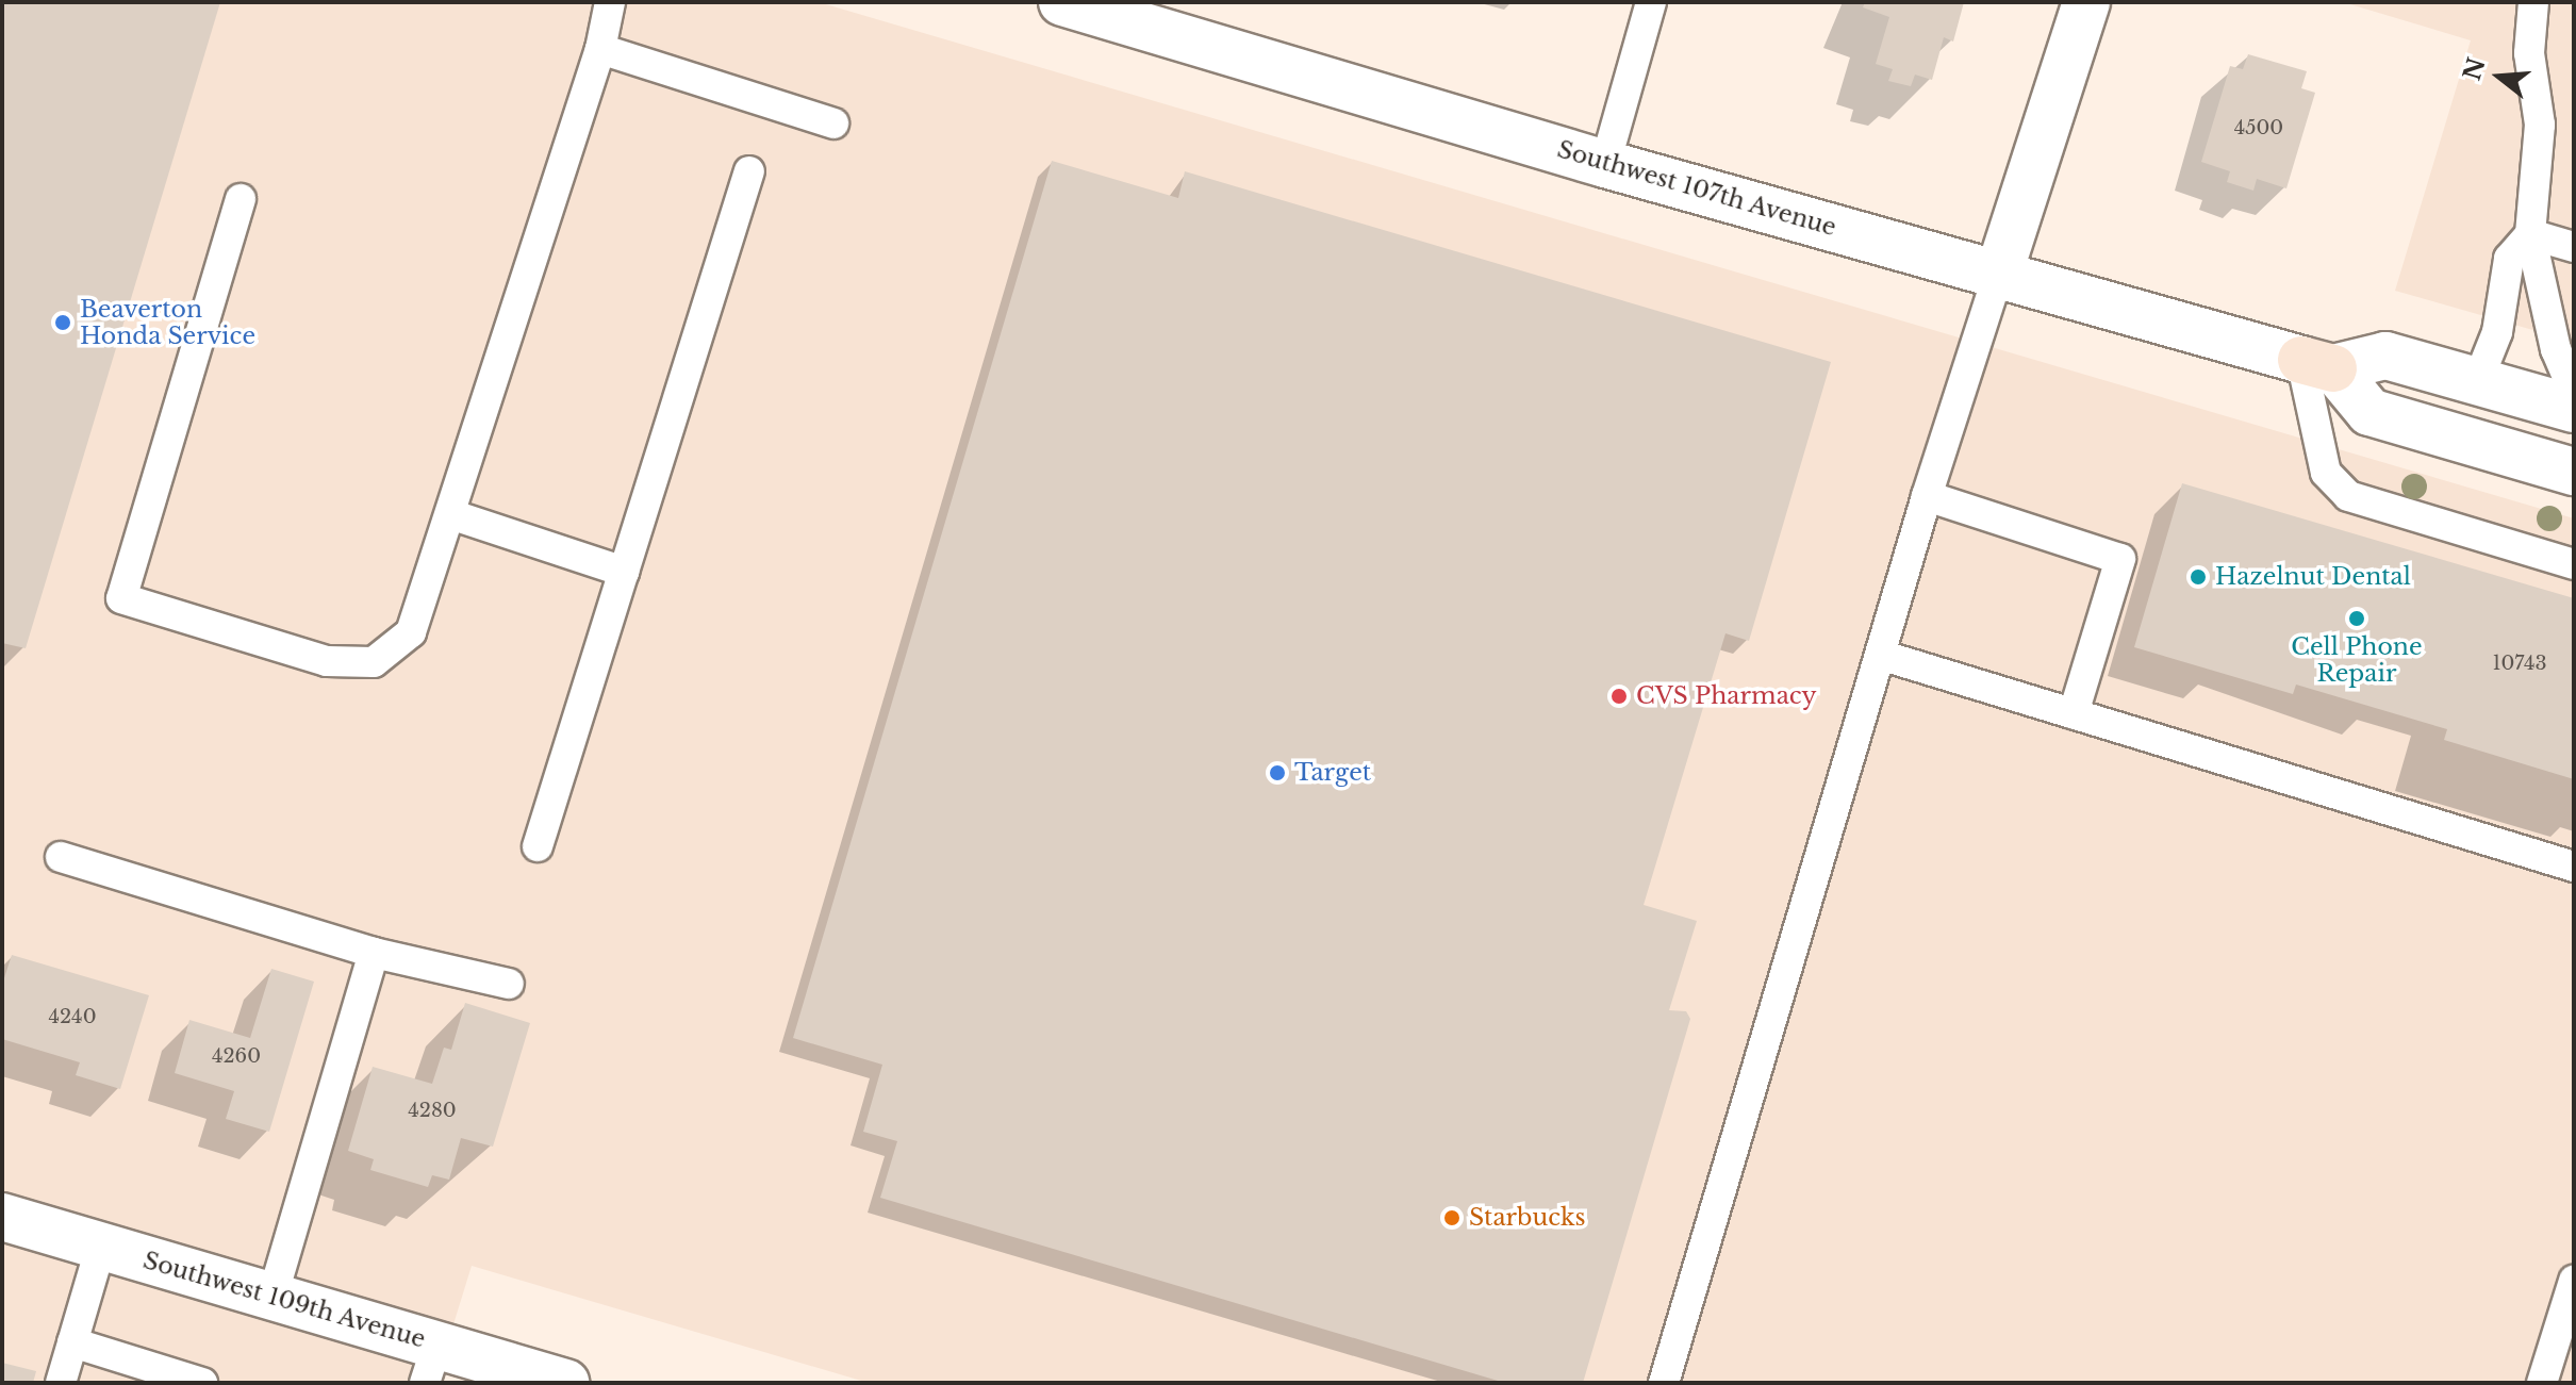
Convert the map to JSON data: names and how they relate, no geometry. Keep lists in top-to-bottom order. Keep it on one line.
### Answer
{"streets":{"street":["Southwest 107th Avenue","Southwest 109th Avenue"]},"places":["Beaverton Honda Service","Hazelnut Dental","Cell Phone Repair","CVS Pharmacy","Target","Starbucks"],"house_numbers":["4500","10743","4240","4260","4280"],"north":"left"}
